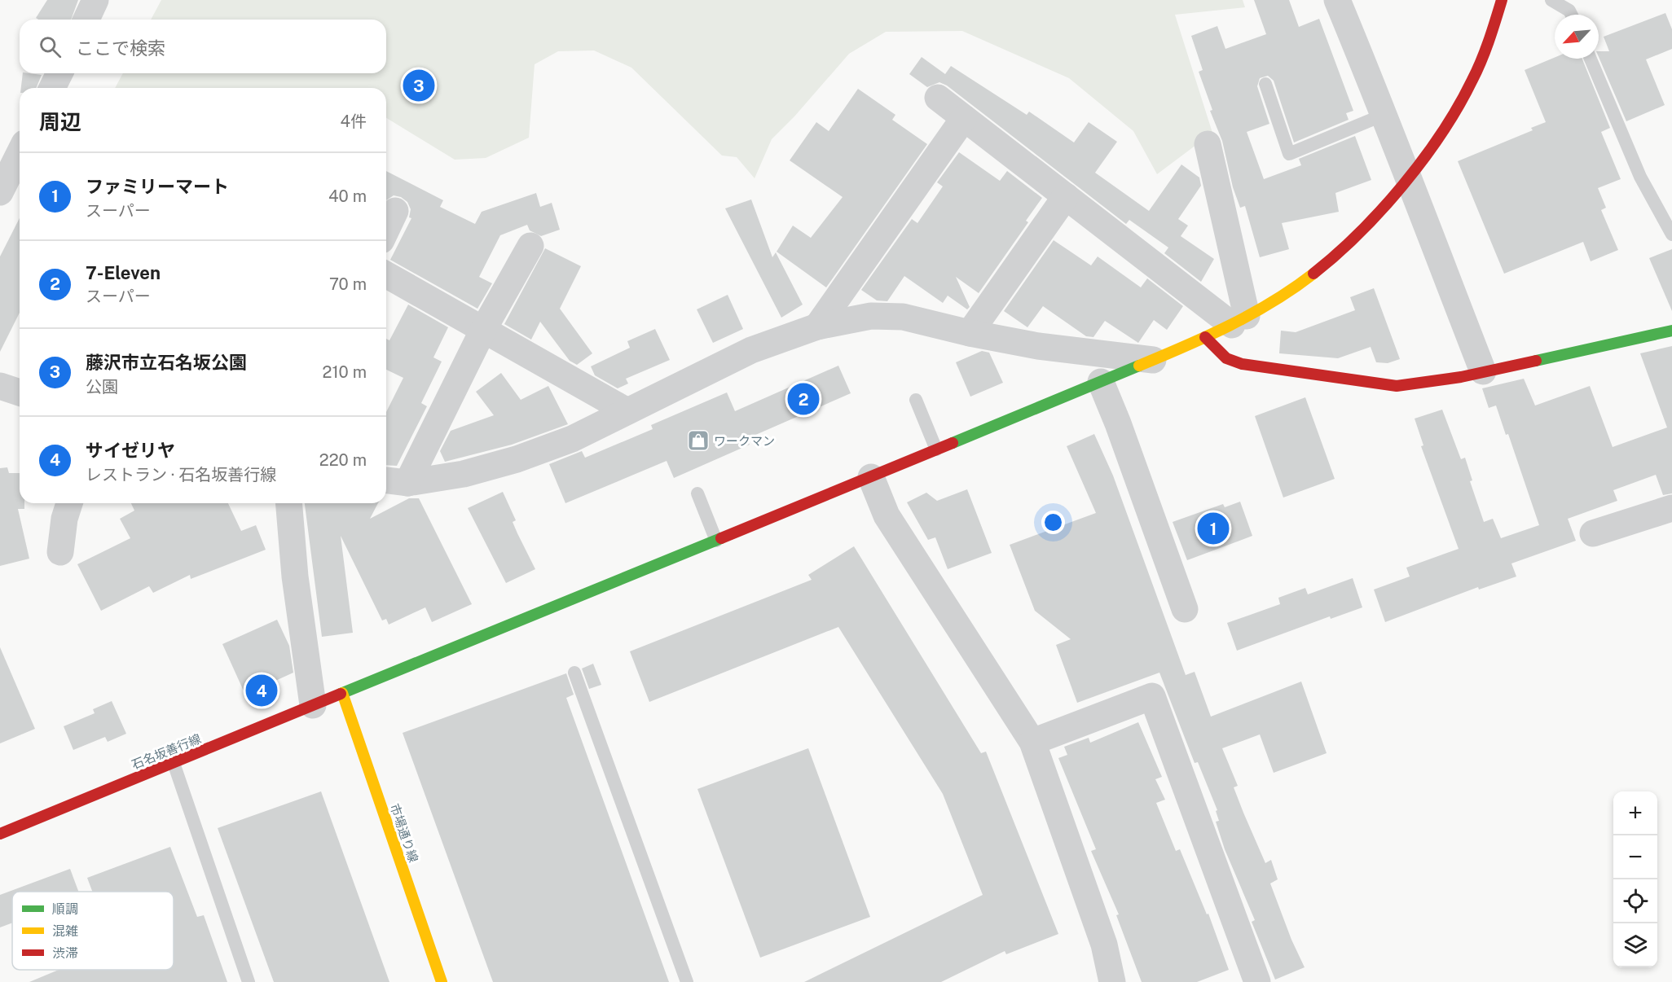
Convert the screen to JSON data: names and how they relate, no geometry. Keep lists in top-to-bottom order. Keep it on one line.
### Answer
{"streets":{"street":["石名坂善行線","市場通り線"]},"crossings":[["石名坂善行線","市場通り線"]],"places":{"shop":["ワークマン"]},"legend":["順調","混雑","渋滞"],"north":"bottom left","page":{"search":"ここで検索","pins":["3","2","1","4"],"heading":["周辺","4件"],"list":[{"mark":"1","name":"ファミリーマート","note":"スーパー","value":"40 m"},{"mark":"2","name":"7-Eleven","note":"スーパー","value":"70 m"},{"mark":"3","name":"藤沢市立石名坂公園","note":"公園","value":"210 m"},{"mark":"4","name":"サイゼリヤ","note":"レストラン · 石名坂善行線","value":"220 m"}],"map_buttons":["+","−"]}}
